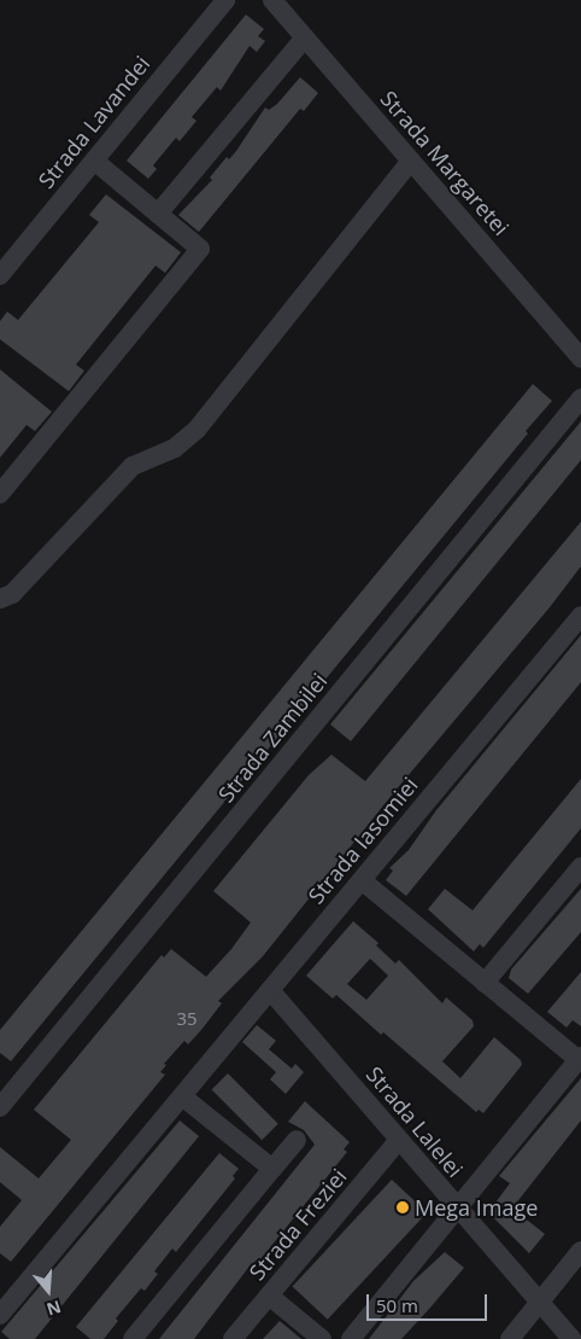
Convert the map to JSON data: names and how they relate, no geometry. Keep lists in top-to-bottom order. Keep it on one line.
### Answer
{"streets":{"street":["Strada Lavandei","Strada Margaretei","Strada Zambilei","Strada Iasomiei","Strada Lalelei","Strada Freziei"]},"crossings":[["Strada Iasomiei","Strada Lalelei"],["Strada Lalelei","Strada Freziei"]],"places":["Mega Image"],"house_numbers":["35"],"scale_bar":"50 m","north":"bottom"}
